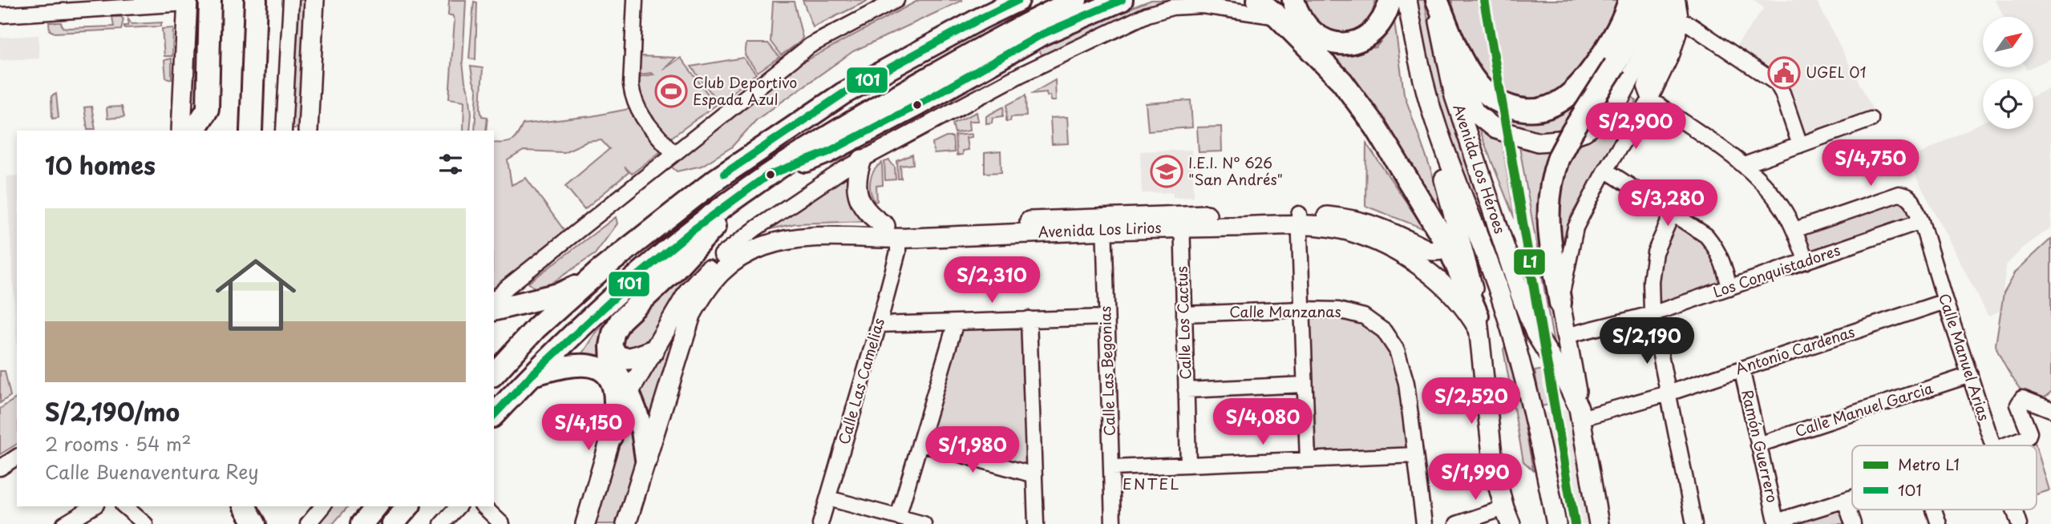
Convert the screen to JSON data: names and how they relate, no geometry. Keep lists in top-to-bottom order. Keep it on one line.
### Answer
{"streets":{"main road":["Avenida Los Héroes","Avenida Los Lirios"],"street":["Los Conquistadores","Calle Manzanas","Calle Los Cactus","Antonio Cardenas","Calle Manuel Arias","Calle Las Begonias","Calle Las Camelias","Calle Manuel Garcia","Ramón Guerrero"]},"crossings":[["Avenida Los Héroes","Antonio Cardenas"],["Avenida Los Lirios","Calle Los Cactus"],["Avenida Los Lirios","Calle Las Begonias"],["Avenida Los Lirios","Calle Las Camelias"],["Los Conquistadores","Calle Manuel Arias"],["Calle Manzanas","Calle Los Cactus"],["Antonio Cardenas","Calle Manuel Arias"],["Antonio Cardenas","Ramón Guerrero"],["Calle Manuel Arias","Calle Manuel Garcia"],["Calle Manuel Garcia","Ramón Guerrero"]],"districts":["ENTEL"],"places":{"public building":["UGEL 01"],"sports":["Club Deportivo Espada Azul"],"school or university":["I.E.I. N° 626 \"San Andrés\""]},"lines":["metro line L1","transit line 101"],"legend":["Metro L1","101"],"north":"top right","page":{"price":["S/2,900","S/4,750","S/3,280","S/2,310","S/2,190","S/2,520","S/4,080","S/4,150","S/1,980","S/1,990"],"heading":"10 homes","list":[{"name":"S/2,190/mo","note":"2 rooms · 54 m² · Calle Buenaventura Rey"}]}}
